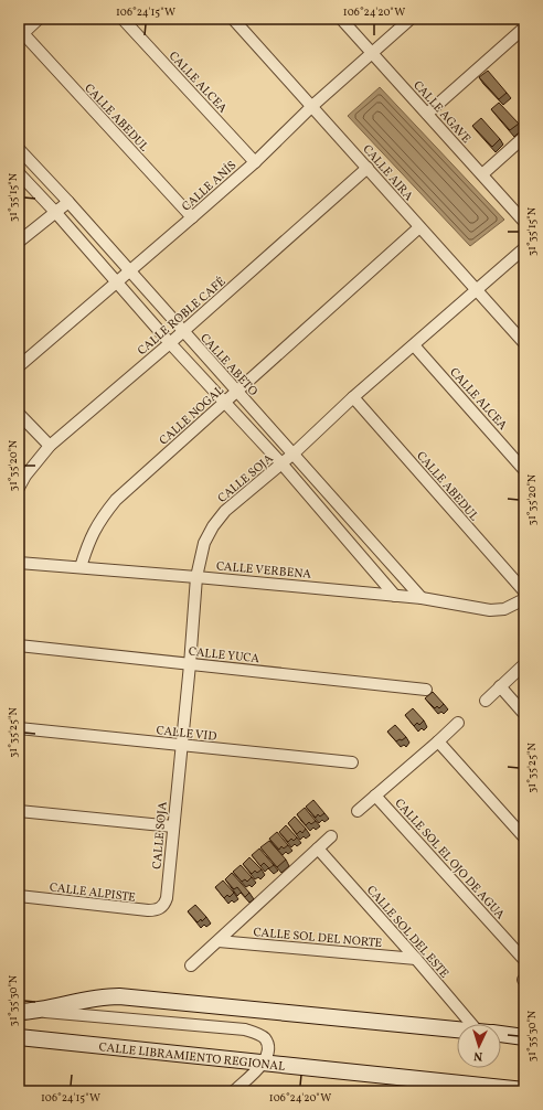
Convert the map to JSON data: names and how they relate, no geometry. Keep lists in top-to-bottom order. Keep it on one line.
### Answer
{"streets":{"street":["CALLE ALCEA","CALLE AGAVE","CALLE ABEDUL","CALLE AIRA","CALLE ANÍS","CALLE ROBLE CAFÉ","CALLE ABETO","CALLE NOGAL","CALLE SOJA","CALLE VERBENA","CALLE YUCA","CALLE VID","CALLE SOL EL OJO DE AGUA","CALLE ALPISTE","CALLE SOL DEL ESTE","CALLE SOL DEL NORTE","CALLE LIBRAMIENTO REGIONAL"]},"crossings":[["CALLE ALCEA","CALLE ANÍS"],["CALLE ALCEA","CALLE SOJA"],["CALLE AGAVE","CALLE ANÍS"],["CALLE ABEDUL","CALLE ANÍS"],["CALLE ABEDUL","CALLE SOJA"],["CALLE AIRA","CALLE ANÍS"],["CALLE AIRA","CALLE ROBLE CAFÉ"],["CALLE AIRA","CALLE NOGAL"],["CALLE AIRA","CALLE SOJA"],["CALLE ANÍS","CALLE ABETO"],["CALLE ROBLE CAFÉ","CALLE ABETO"],["CALLE ABETO","CALLE NOGAL"],["CALLE ABETO","CALLE SOJA"],["CALLE ABETO","CALLE VERBENA"],["CALLE NOGAL","CALLE VERBENA"],["CALLE SOJA","CALLE VERBENA"],["CALLE SOJA","CALLE YUCA"],["CALLE SOJA","CALLE VID"],["CALLE SOJA","CALLE ALPISTE"],["CALLE SOL DEL ESTE","CALLE SOL DEL NORTE"]],"north":"bottom","coordinates":["106°24'15\"W","106°24'20\"W","31°35'15\"N","31°35'20\"N","31°35'25\"N","31°35'30\"N"]}
